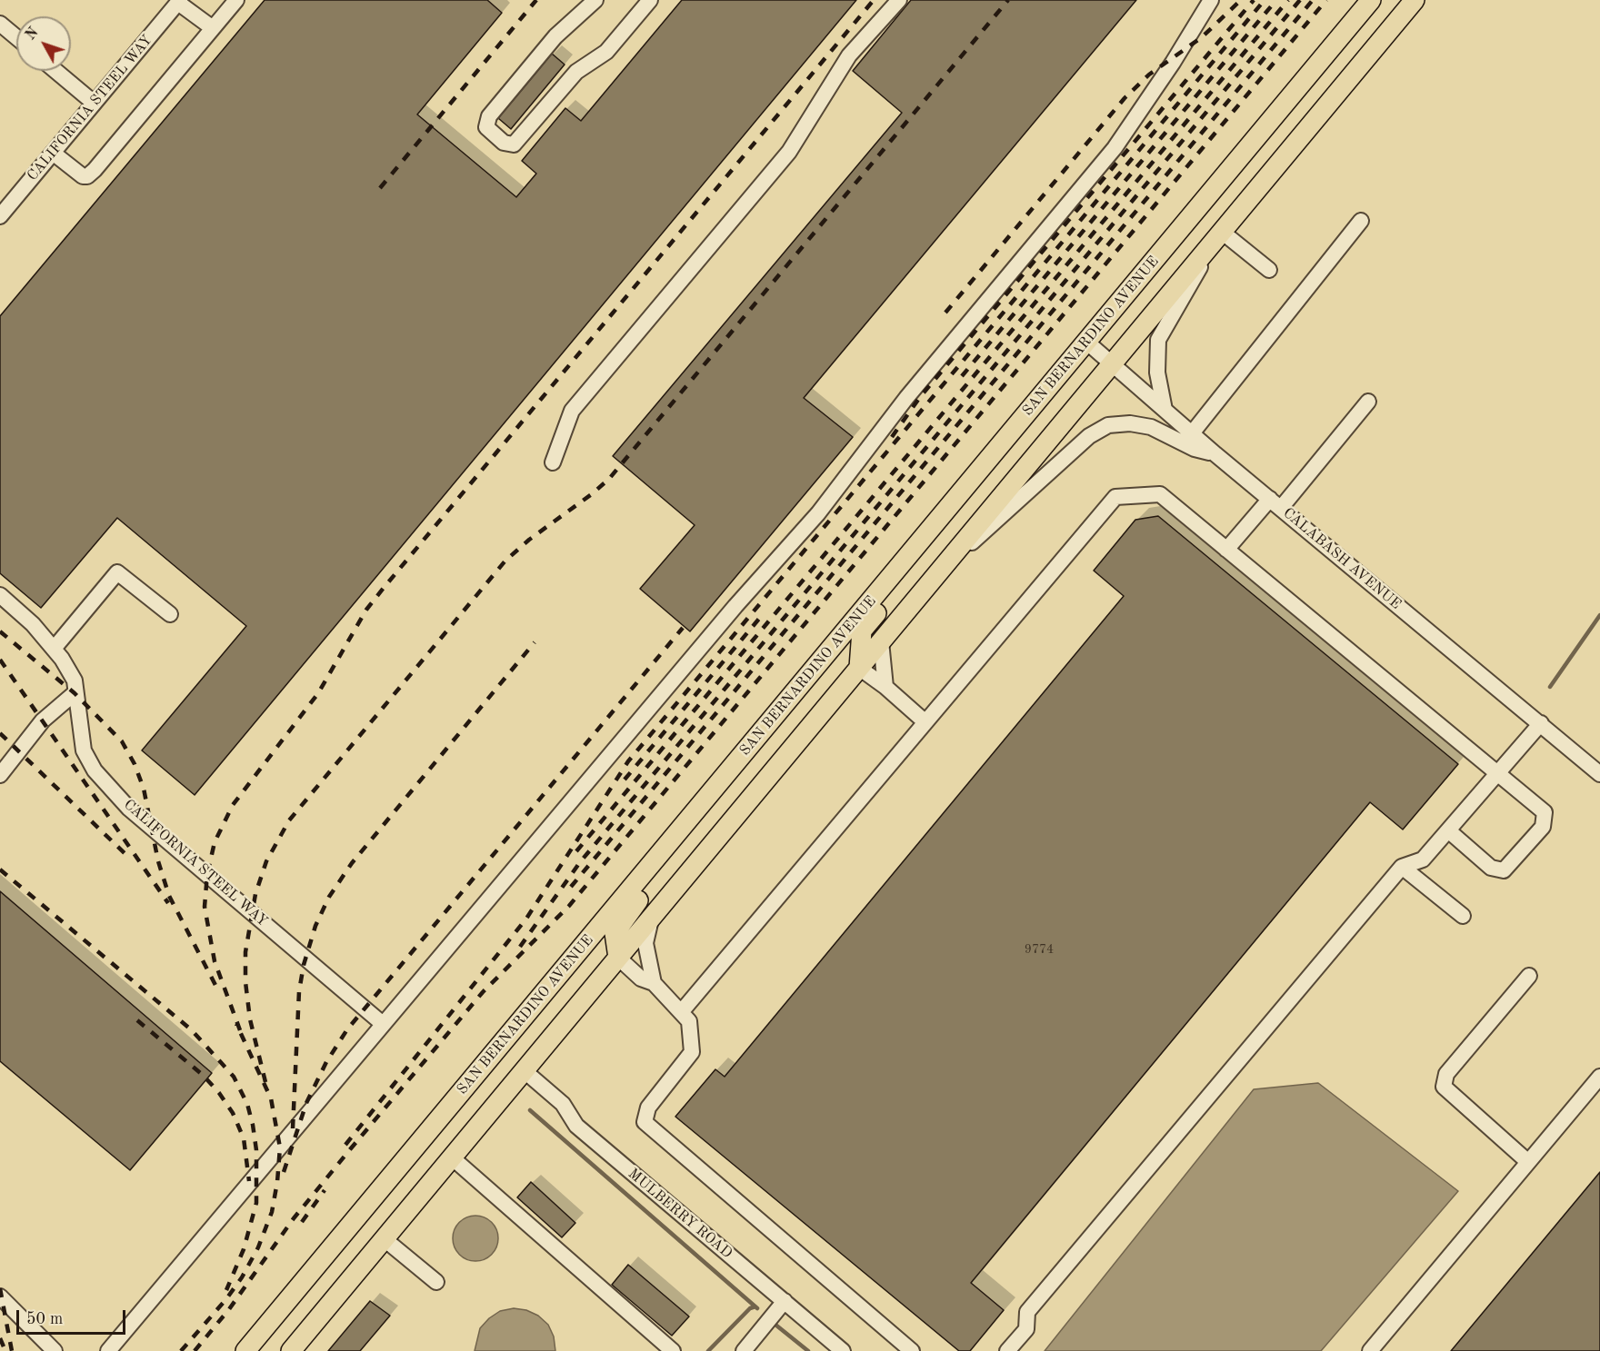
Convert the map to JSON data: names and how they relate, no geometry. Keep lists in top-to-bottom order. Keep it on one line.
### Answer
{"streets":{"main road":["SAN BERNARDINO AVENUE"],"street":["CALIFORNIA STEEL WAY","CALABASH AVENUE","MULBERRY ROAD"]},"crossings":[["SAN BERNARDINO AVENUE","CALABASH AVENUE"]],"house_numbers":["9774"],"scale_bar":"50 m","north":"top left"}
